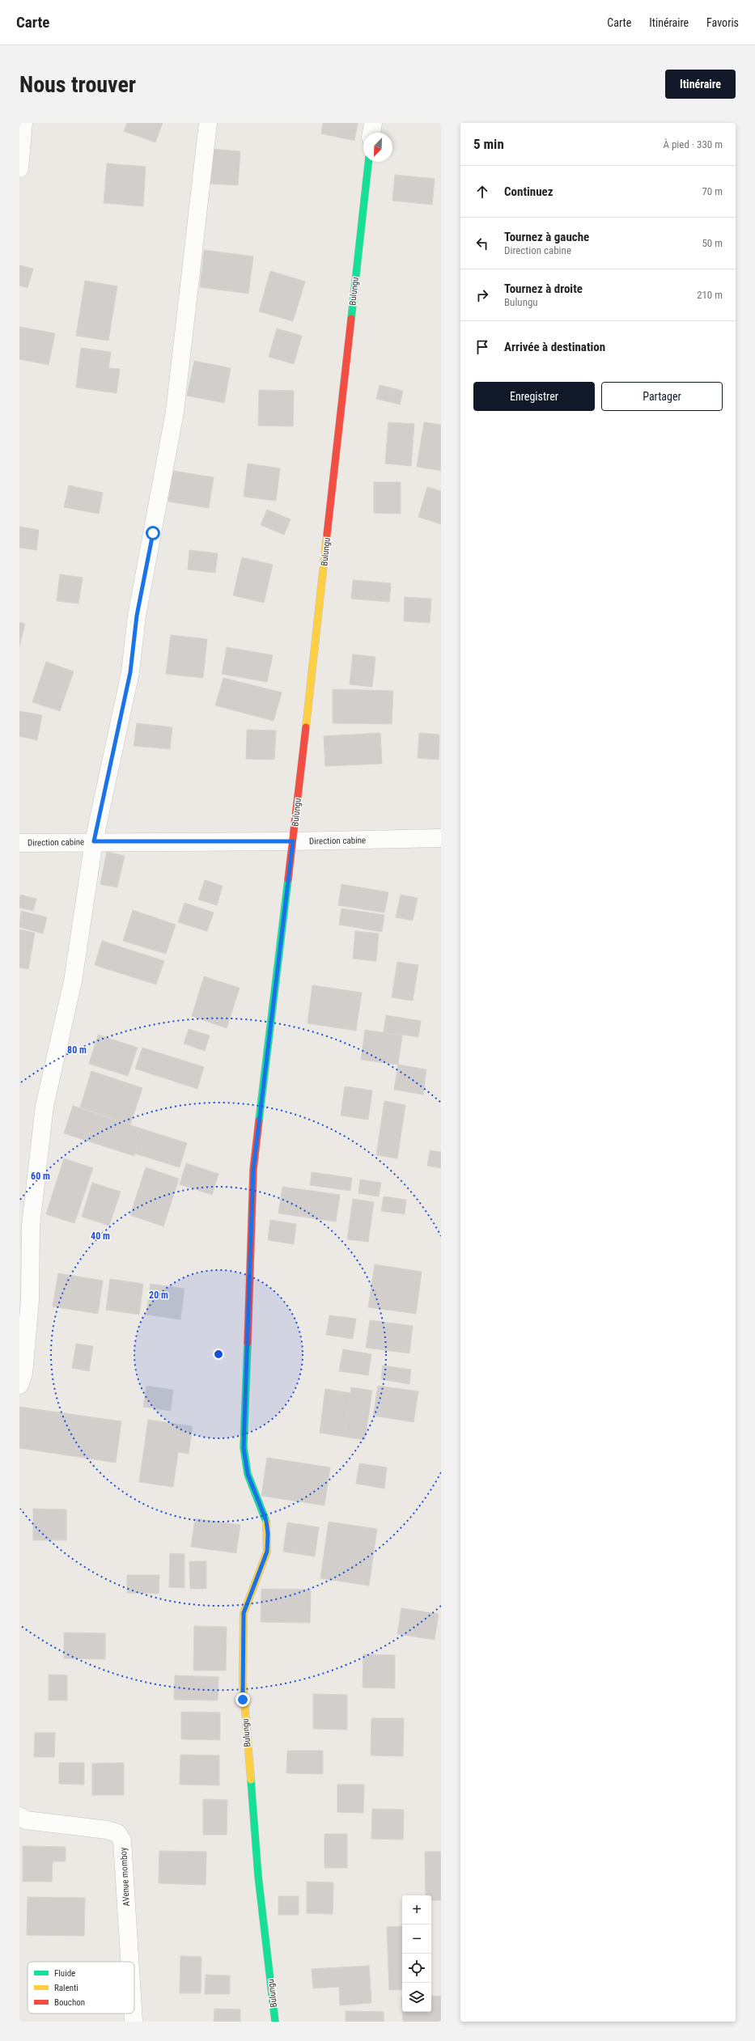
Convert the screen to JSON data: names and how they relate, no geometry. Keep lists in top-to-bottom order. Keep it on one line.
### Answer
{"streets":{"street":["Bulungu","Direction cabine","AVenue momboy"]},"crossings":[["Bulungu","Direction cabine"]],"legend":["Fluide","Ralenti","Bouchon"],"north":"bottom left","page":{"header":"Carte","nav":["Carte","Itinéraire","Favoris"],"buttons":["Itinéraire",["Enregistrer","Partager"]],"title":"Nous trouver","heading":["5 min","À pied · 330 m"],"list":[["Continuez","70 m"],["Tournez à gauche","Direction cabine","50 m"],["Tournez à droite","Bulungu","210 m"],"Arrivée à destination"],"map_buttons":["+","−"]},"rings":["80 m","60 m","40 m","20 m"]}
